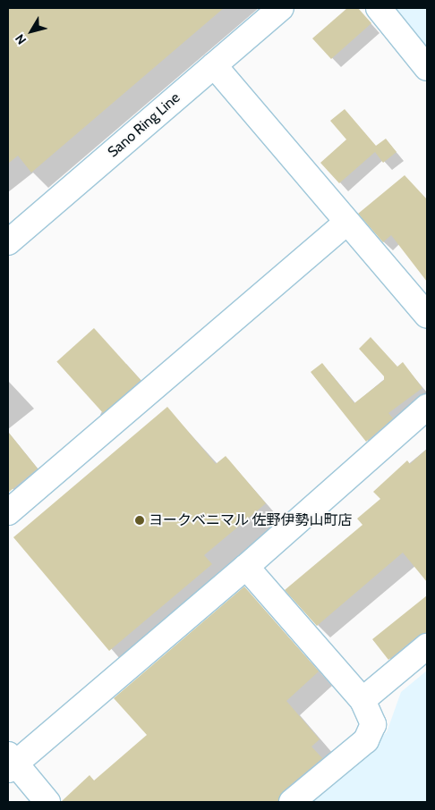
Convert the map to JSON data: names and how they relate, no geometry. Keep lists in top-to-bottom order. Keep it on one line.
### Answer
{"streets":{"street":["Sano Ring Line"]},"places":["ヨークベニマル 佐野伊勢山町店"],"north":"bottom left"}
